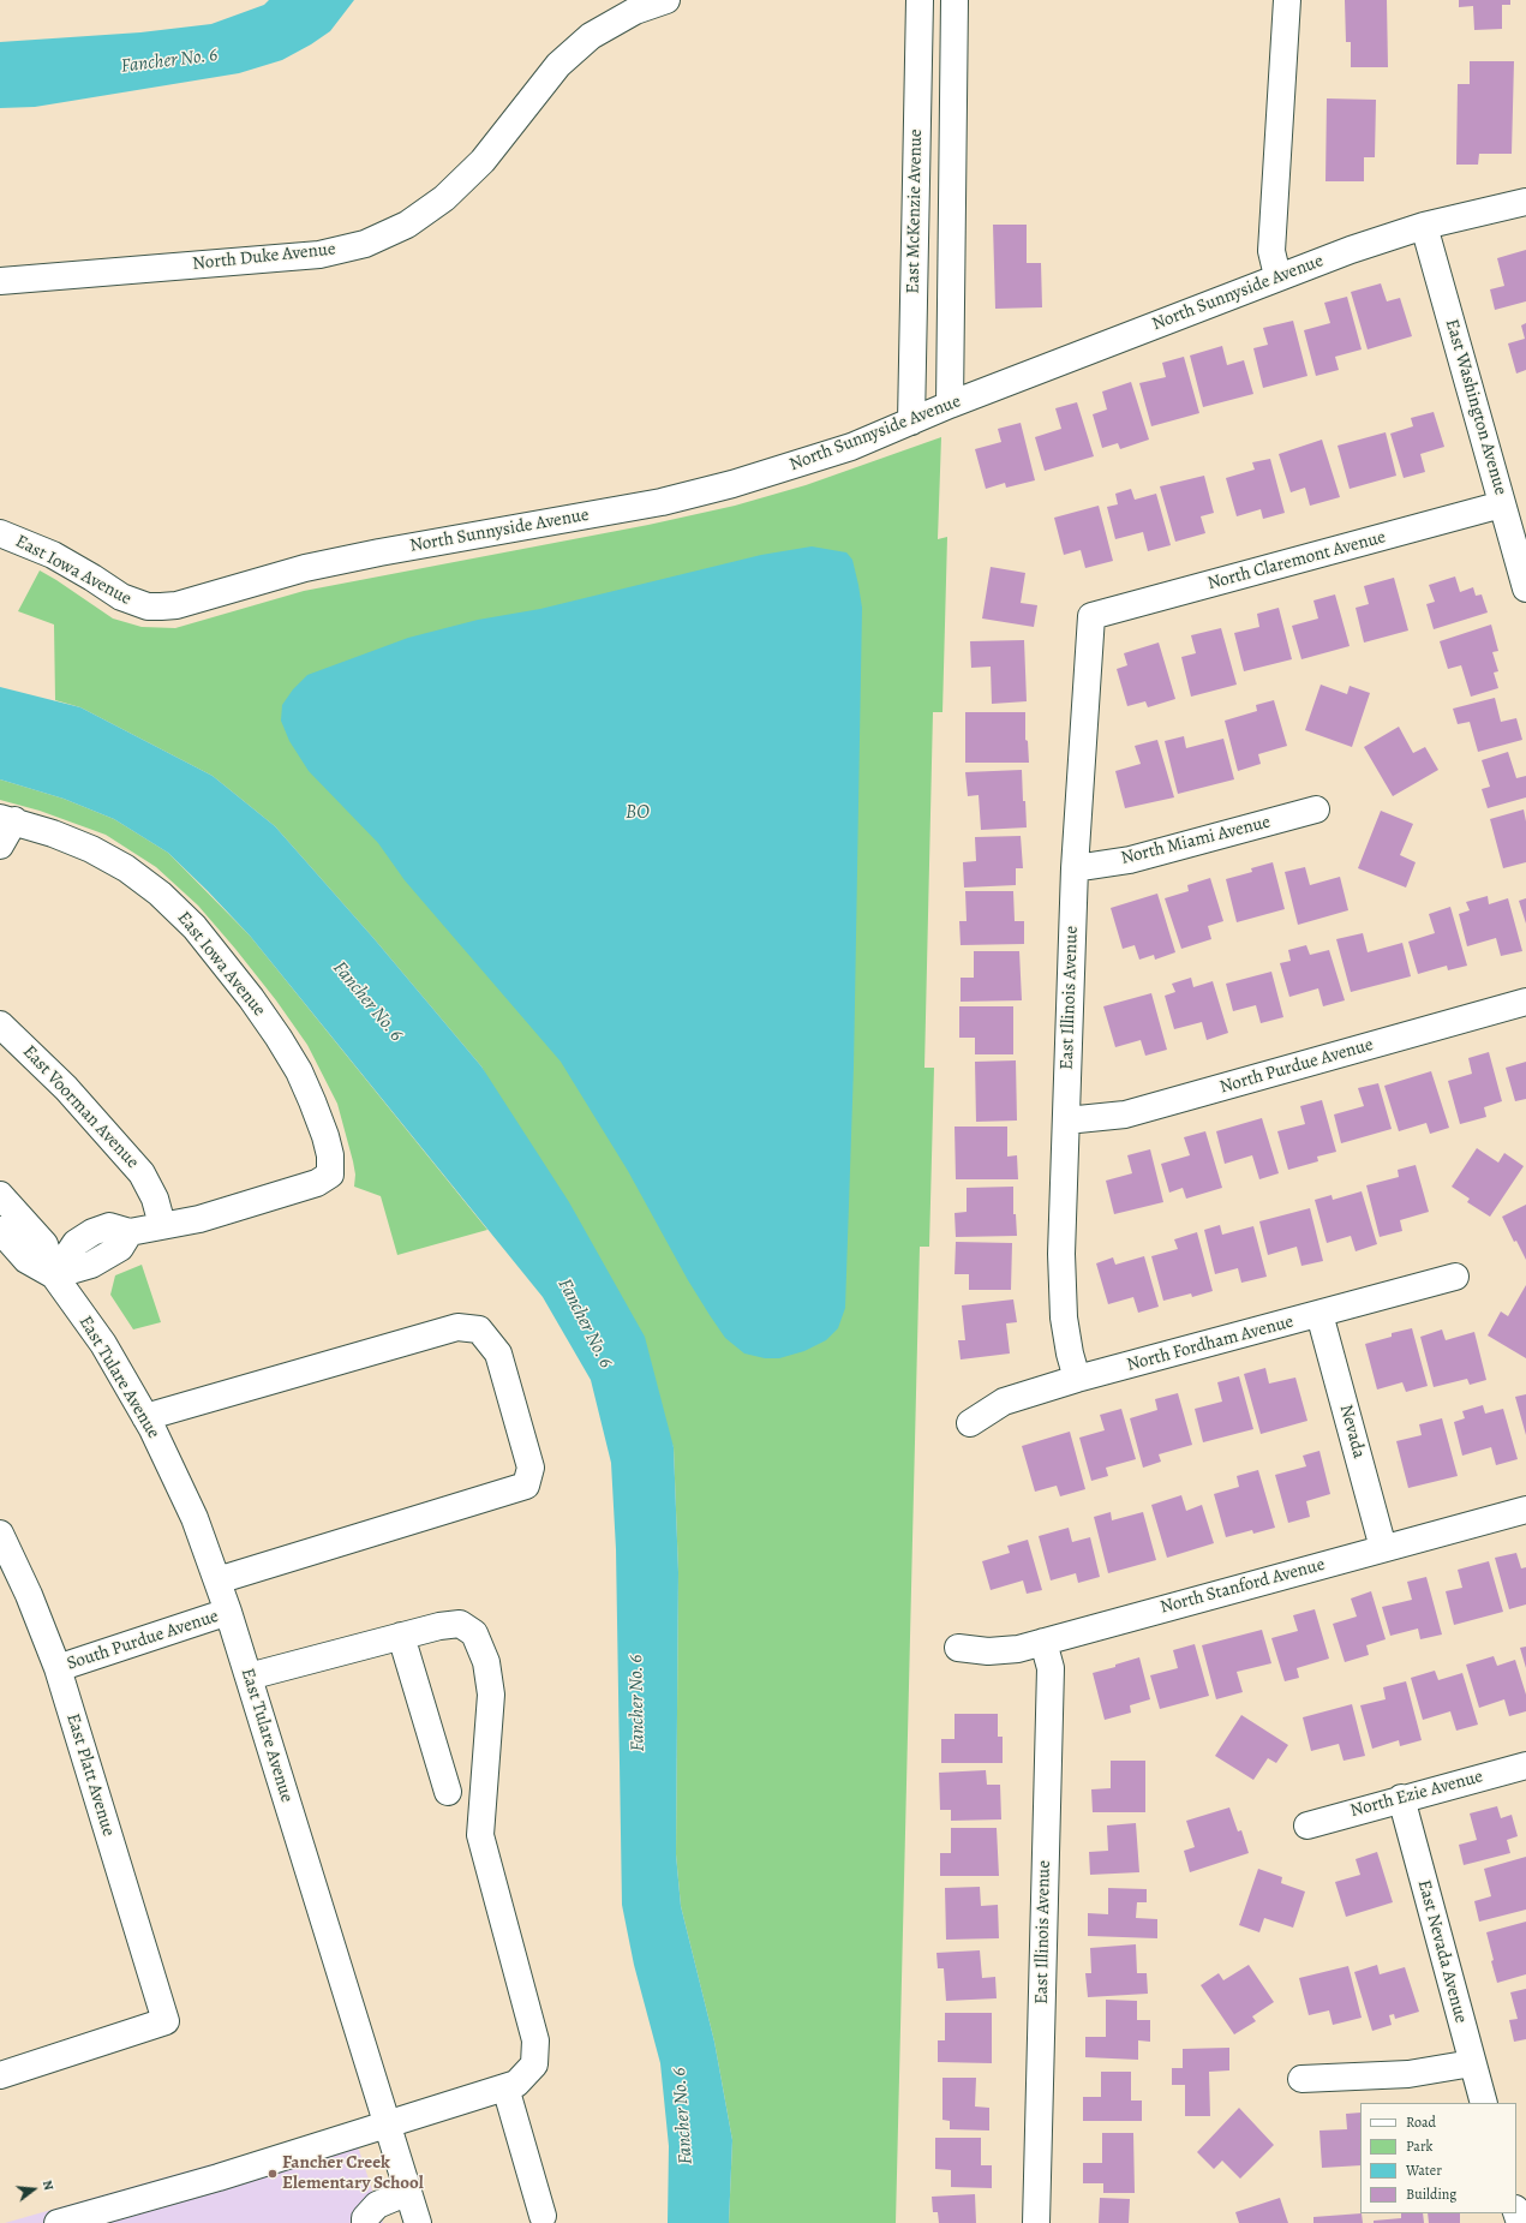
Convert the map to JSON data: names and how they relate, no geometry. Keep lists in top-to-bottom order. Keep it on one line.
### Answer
{"streets":{"street":["East McKenzie Avenue","North Duke Avenue","North Sunnyside Avenue","East Washington Avenue","North Claremont Avenue","East Iowa Avenue","North Miami Avenue","East Illinois Avenue","North Purdue Avenue","East Voorman Avenue","North Fordham Avenue","East Tulare Avenue","Nevada","North Stanford Avenue","South Purdue Avenue","East Platt Avenue","North Ezie Avenue","East Nevada Avenue"]},"crossings":[["East McKenzie Avenue","North Sunnyside Avenue"],["North Sunnyside Avenue","East Washington Avenue"],["North Sunnyside Avenue","East Iowa Avenue"],["East Washington Avenue","North Claremont Avenue"],["North Claremont Avenue","East Illinois Avenue"],["East Iowa Avenue","East Voorman Avenue"],["North Miami Avenue","East Illinois Avenue"],["East Illinois Avenue","North Purdue Avenue"],["East Illinois Avenue","North Fordham Avenue"],["East Illinois Avenue","North Stanford Avenue"],["North Fordham Avenue","Nevada"],["East Tulare Avenue","South Purdue Avenue"],["Nevada","North Stanford Avenue"],["South Purdue Avenue","East Platt Avenue"],["North Ezie Avenue","East Nevada Avenue"]],"water":["Fancher No. 6","BO"],"places":["Fancher Creek Elementary School"],"legend":["Road","Park","Water","Building"],"north":"right"}
